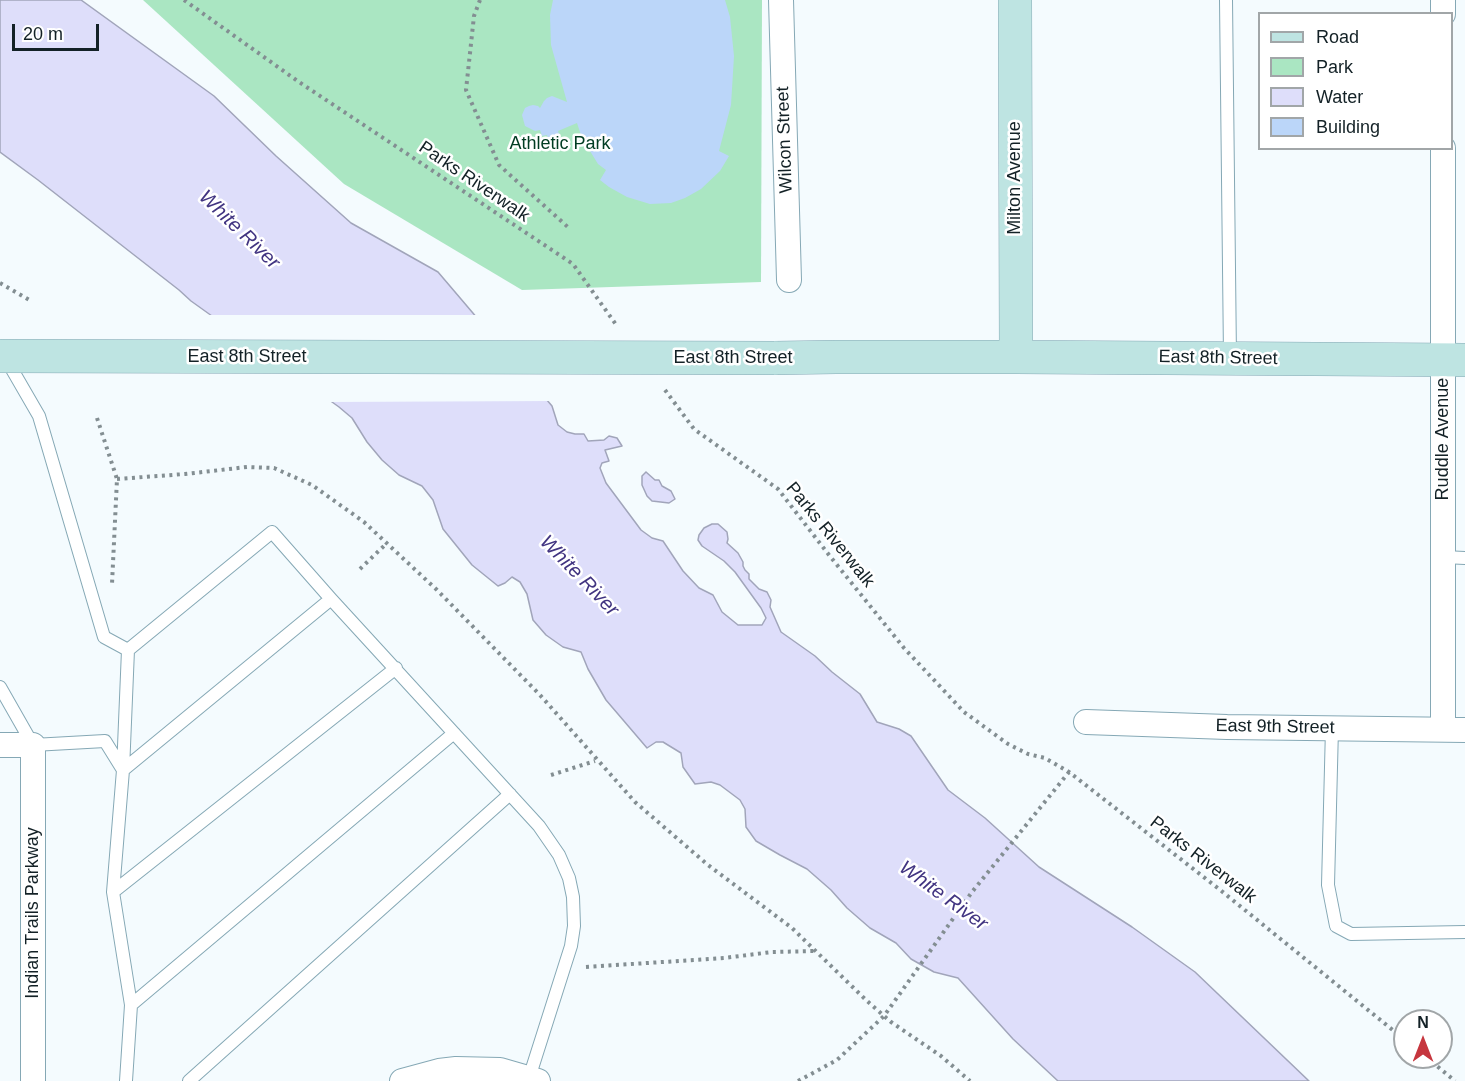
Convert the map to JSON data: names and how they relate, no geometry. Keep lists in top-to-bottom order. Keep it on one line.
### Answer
{"streets":{"main road":["Milton Avenue","East 8th Street"],"street":["Wilcon Street","Ruddle Avenue","East 9th Street","Indian Trails Parkway"],"path":["Parks Riverwalk"]},"crossings":[["Milton Avenue","East 8th Street"],["East 8th Street","Ruddle Avenue"],["Ruddle Avenue","East 9th Street"]],"water":["White River"],"parks":["Athletic Park"],"legend":["Road","Park","Water","Building"],"scale_bar":"20 m","north":"top"}
